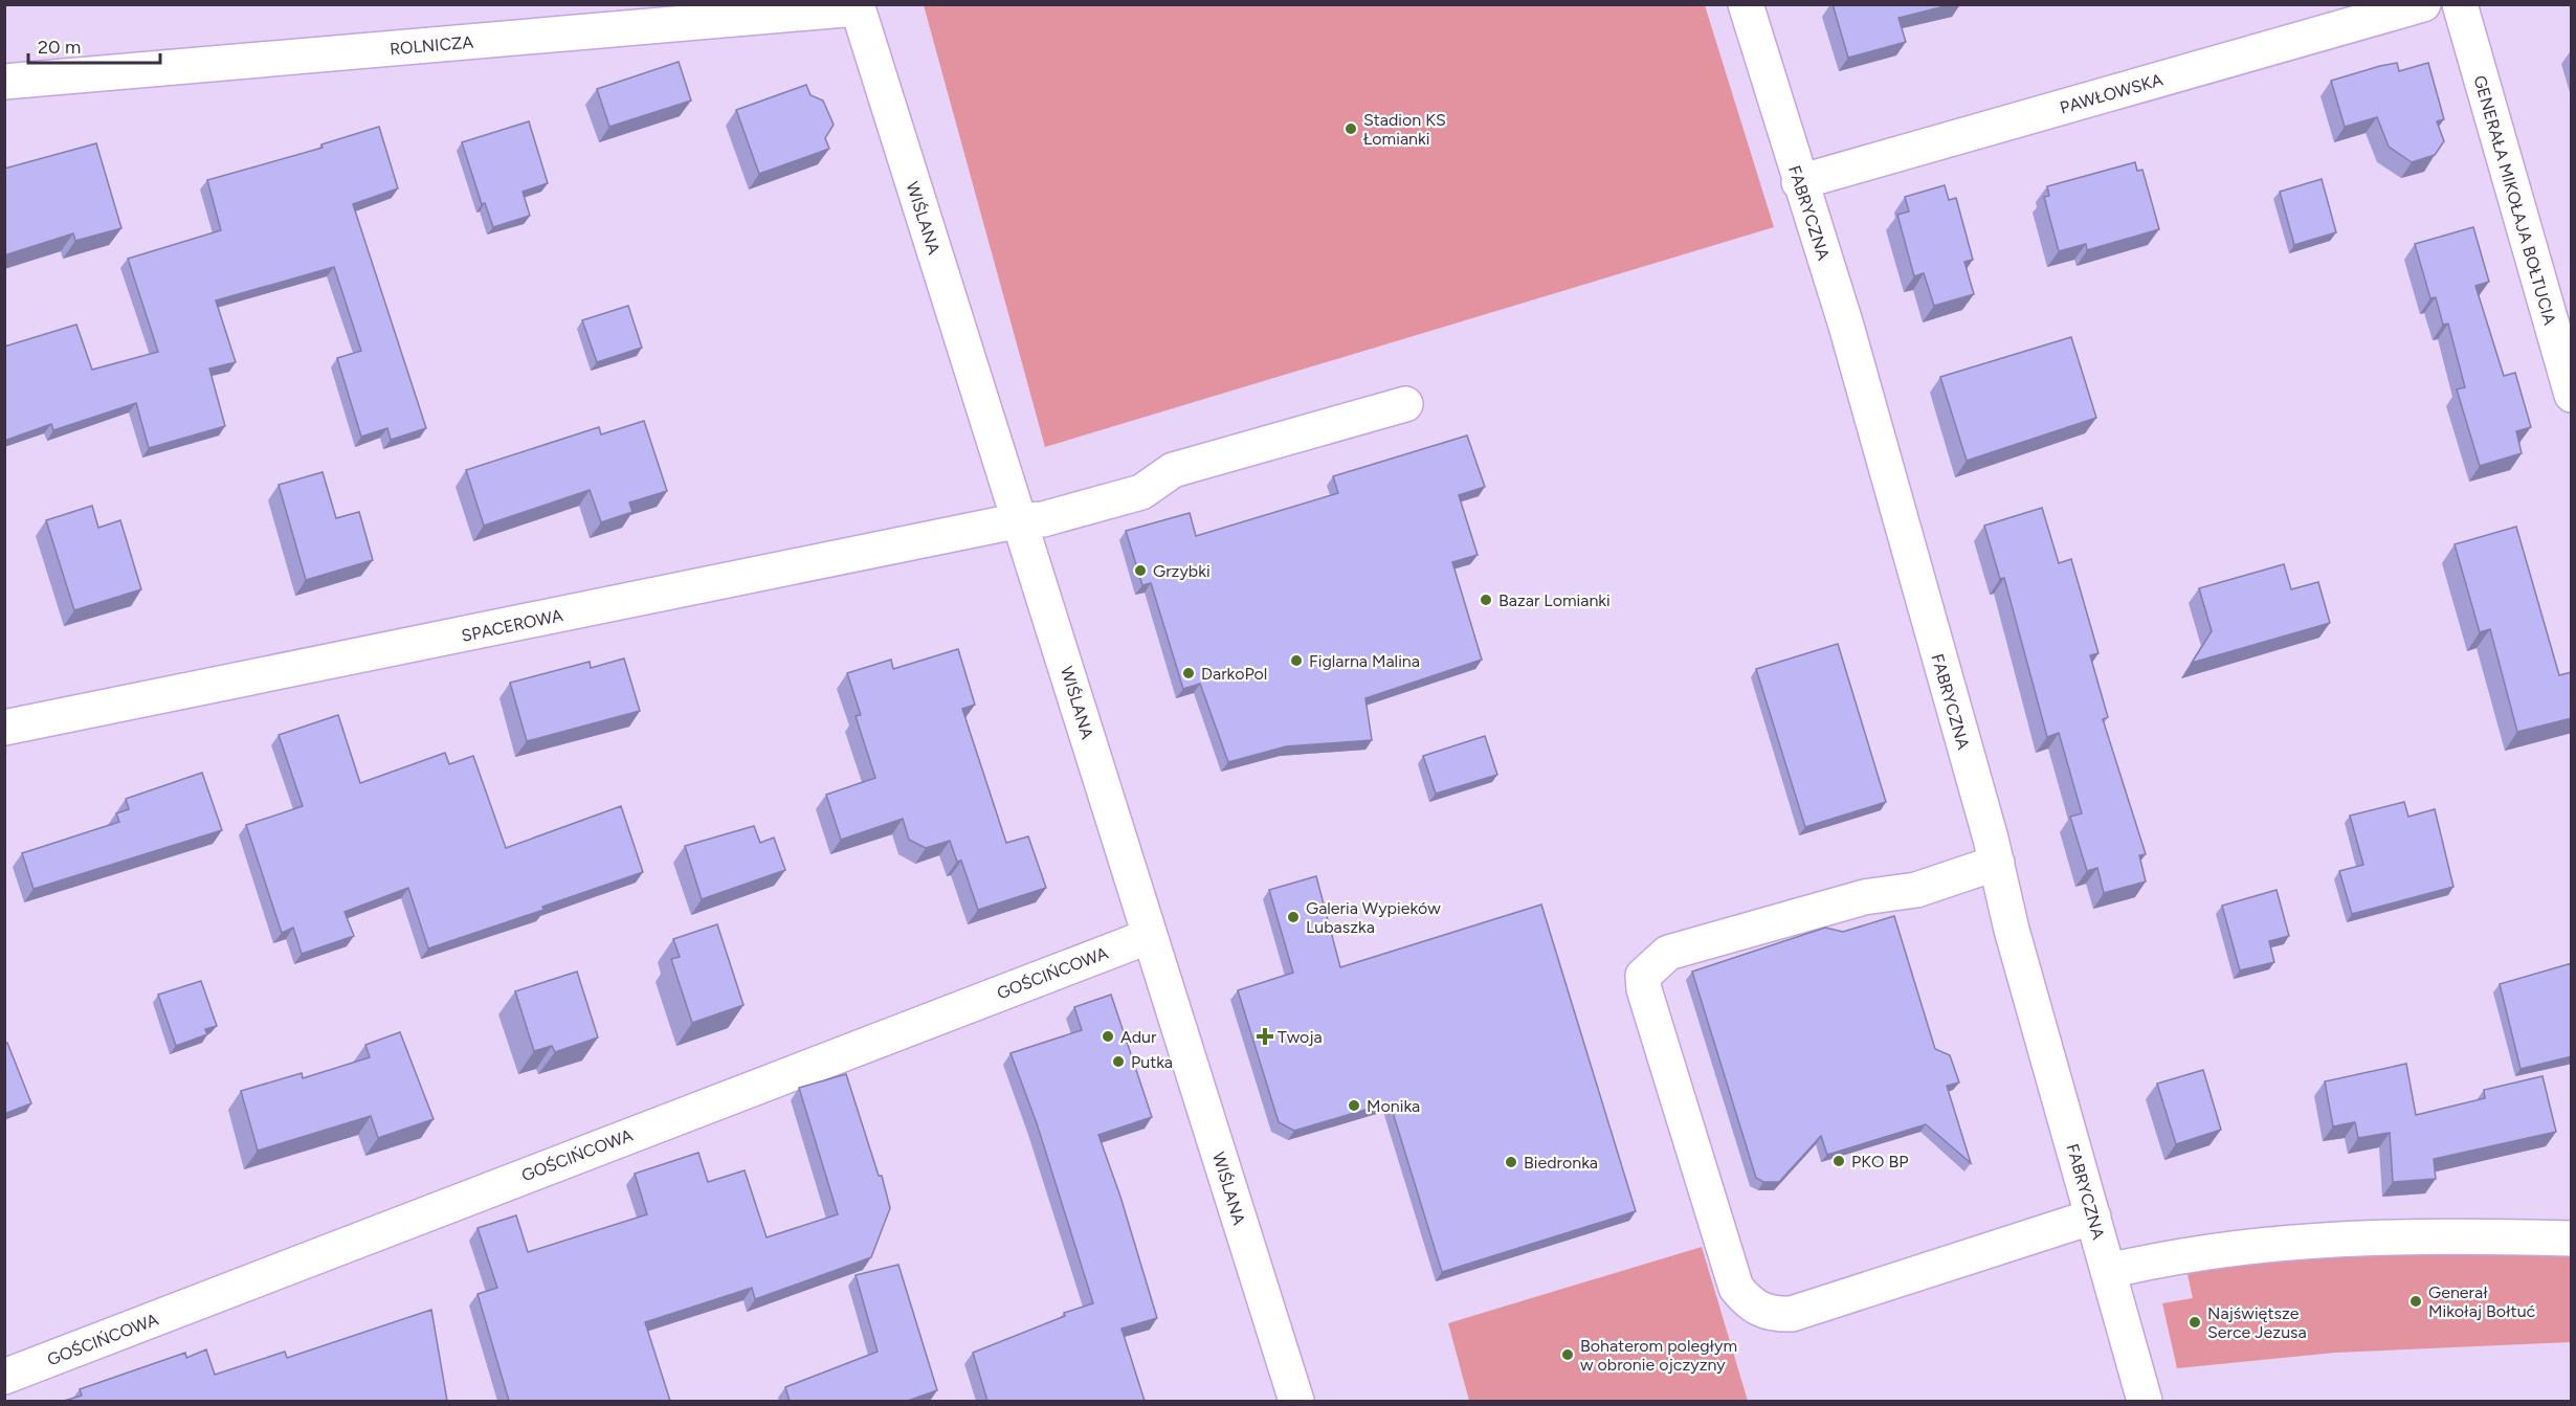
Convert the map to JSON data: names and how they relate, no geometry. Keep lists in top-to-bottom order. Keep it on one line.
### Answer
{"streets":{"street":["ROLNICZA","PAWŁOWSKA","GENERAŁA MIKOŁAJA BOŁTUCIA","FABRYCZNA","WIŚLANA","SPACEROWA","GOŚCIŃCOWA"]},"crossings":[["ROLNICZA","WIŚLANA"],["PAWŁOWSKA","FABRYCZNA"],["WIŚLANA","SPACEROWA"],["WIŚLANA","GOŚCIŃCOWA"]],"places":{"other":["Stadion KS Łomianki","Grzybki","Bazar Lomianki","Figlarna Malina","DarkoPol","Galeria Wypieków Lubaszka","Adur","Putka","Monika","PKO BP","Biedronka","Generał Mikołaj Bołtuć","Najświętsze Serce Jezusa","Bohaterom poległym w obronie ojczyzny"],"health":["Twoja"]},"scale_bar":"20 m"}
